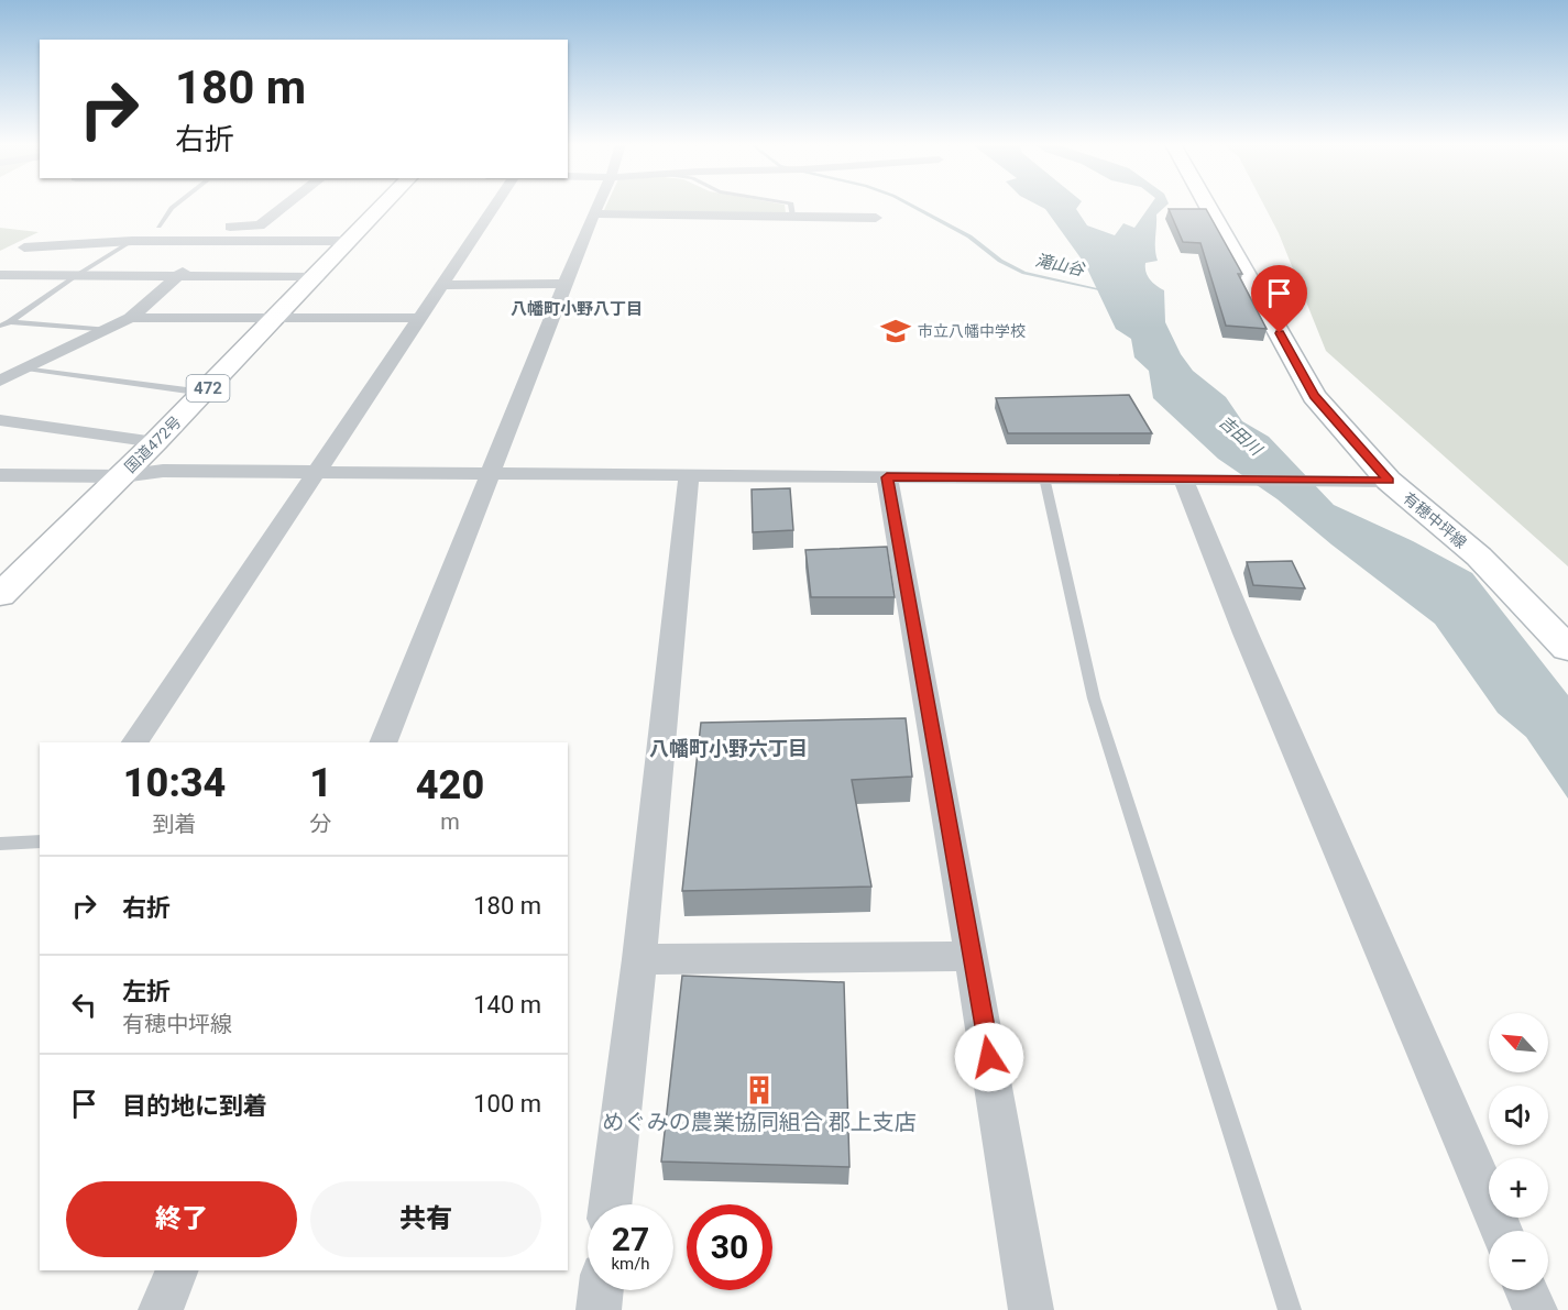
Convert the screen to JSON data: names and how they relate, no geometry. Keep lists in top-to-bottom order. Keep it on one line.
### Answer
{"streets":{"main road":["472","国道472号","有穂中坪線"]},"districts":["八幡町小野八丁目","八幡町小野六丁目"],"water":["滝山谷","吉田川"],"places":{"school or university":["市立八幡中学校"],"building":["めぐみの農業協同組合 郡上支店"]},"north":"top left","page":{"turn":["180 m","右折"],"eta":["10:34","到着","1","分","420","m"],"list":[{"name":"右折","value":"180 m"},{"name":"左折","note":"有穂中坪線","value":"140 m"},{"name":"目的地に到着","value":"100 m"}],"map_buttons":["+","−"],"buttons":["終了","共有"],"speed":"27 km/h","limit":"30"}}
